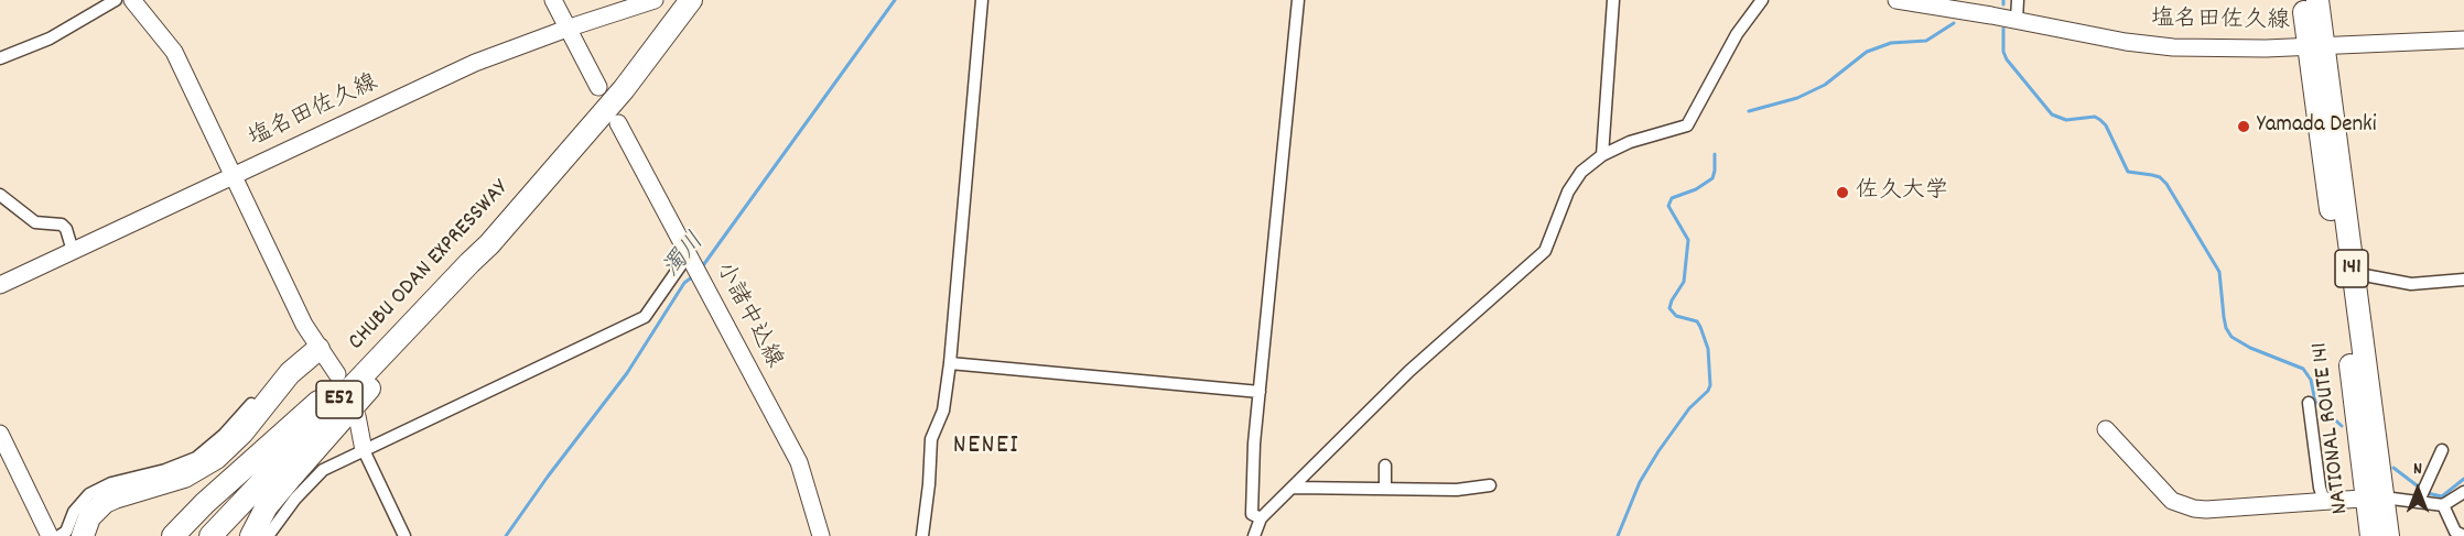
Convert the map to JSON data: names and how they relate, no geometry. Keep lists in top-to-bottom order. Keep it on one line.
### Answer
{"streets":{"highway":["CHUBU ODAN EXPRESSWAY","141","E52","NATIONAL ROUTE 141"],"main road":["塩名田佐久線","小諸中込線"]},"crossings":[["塩名田佐久線","NATIONAL ROUTE 141"]],"districts":["NENEI"],"water":["濁川"],"places":["Yamada Denki","佐久大学"],"north":"top"}
